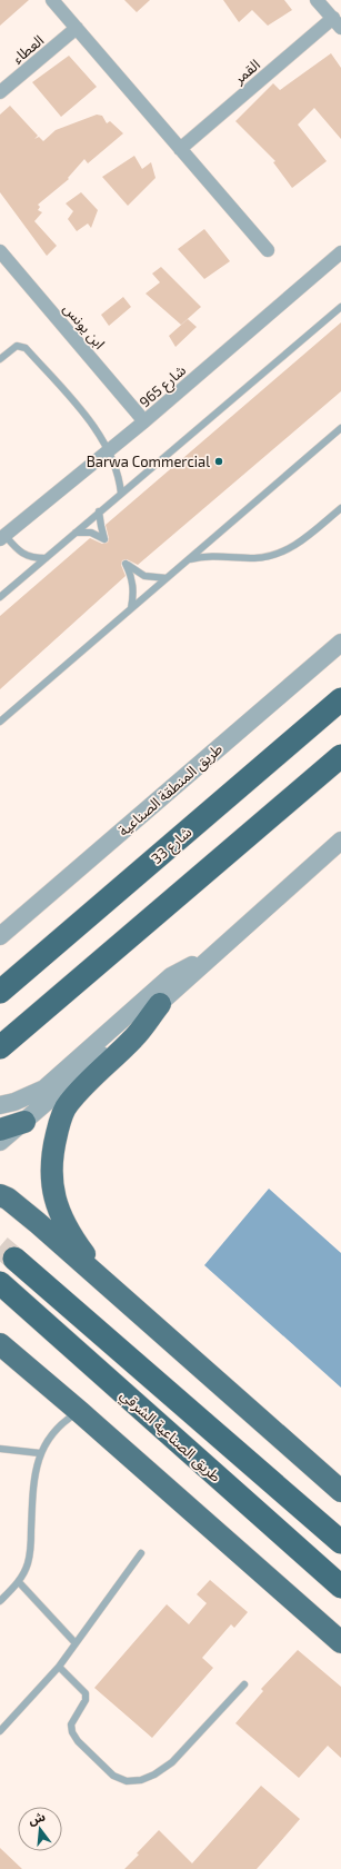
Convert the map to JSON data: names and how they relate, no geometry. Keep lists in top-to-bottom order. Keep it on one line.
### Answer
{"streets":{"highway":["شارع 33","طريق الصناعية الشرقي"],"street":["العطاء","القمر","ابن يونس","شارع 965","طريق المنطقة الصناعية"]},"crossings":[["ابن يونس","شارع 965"]],"places":["Barwa Commercial"],"north":"top"}
